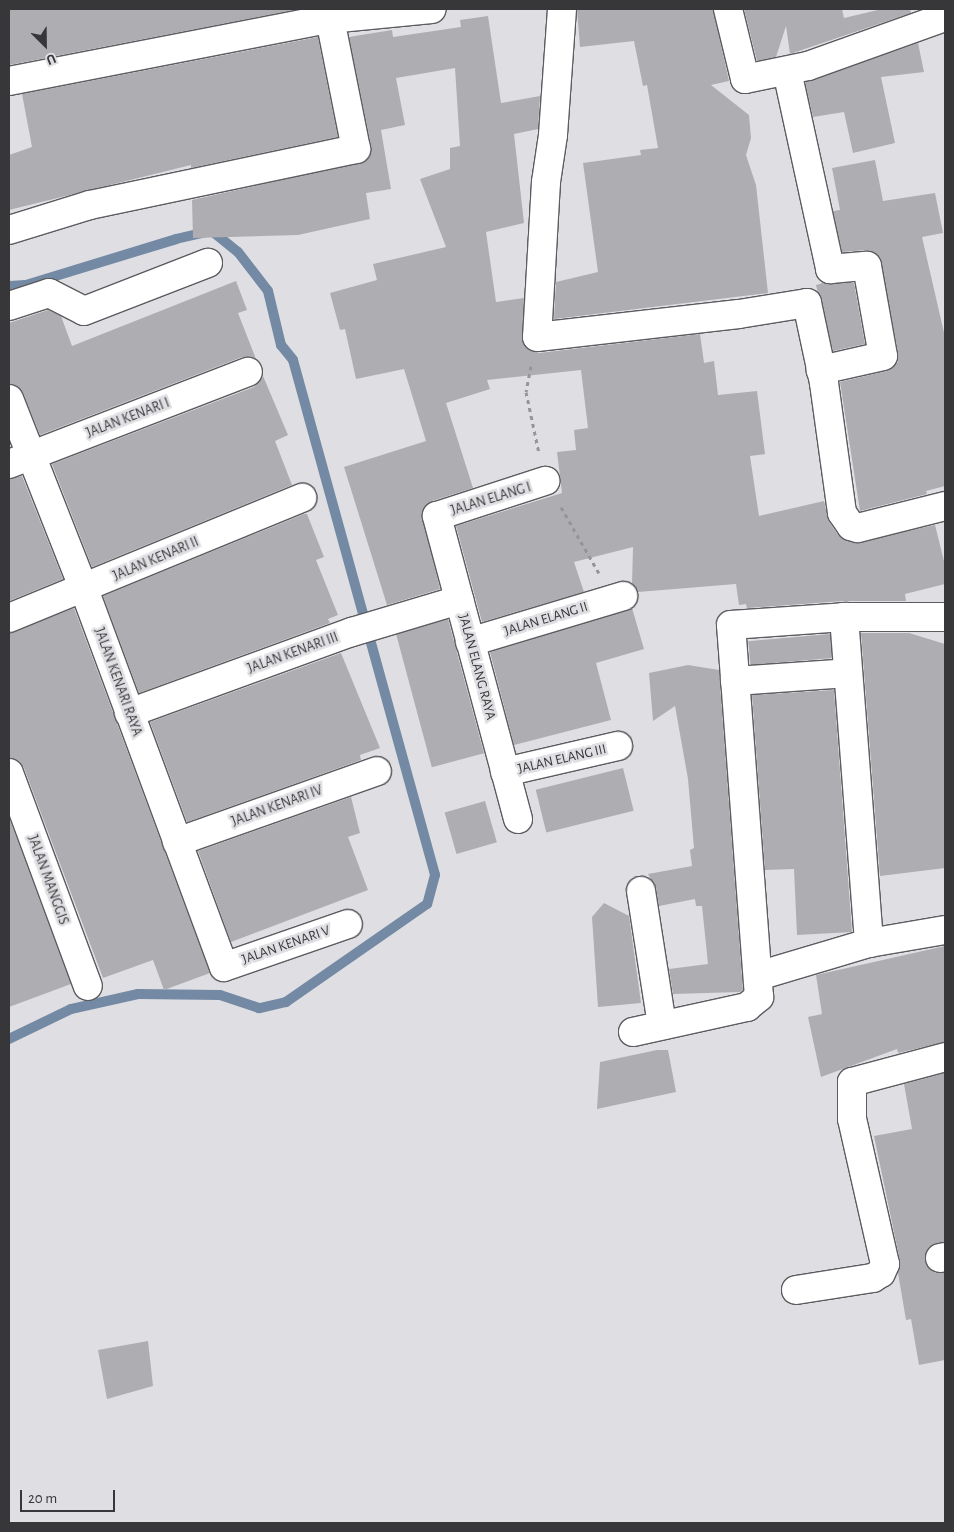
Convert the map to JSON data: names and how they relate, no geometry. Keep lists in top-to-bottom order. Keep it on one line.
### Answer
{"streets":{"street":["JALAN KENARI I","JALAN ELANG I","JALAN KENARI II","JALAN ELANG II","JALAN KENARI III","JALAN ELANG RAYA","JALAN KENARI RAYA","JALAN ELANG III","JALAN KENARI IV","JALAN MANGGIS","JALAN KENARI V"]},"crossings":[["JALAN KENARI I","JALAN KENARI RAYA"],["JALAN ELANG I","JALAN ELANG RAYA"],["JALAN KENARI II","JALAN KENARI RAYA"],["JALAN ELANG II","JALAN ELANG RAYA"],["JALAN KENARI III","JALAN ELANG RAYA"],["JALAN KENARI III","JALAN KENARI RAYA"],["JALAN ELANG RAYA","JALAN ELANG III"],["JALAN KENARI RAYA","JALAN KENARI IV"],["JALAN KENARI RAYA","JALAN KENARI V"]],"scale_bar":"20 m","north":"bottom right"}
